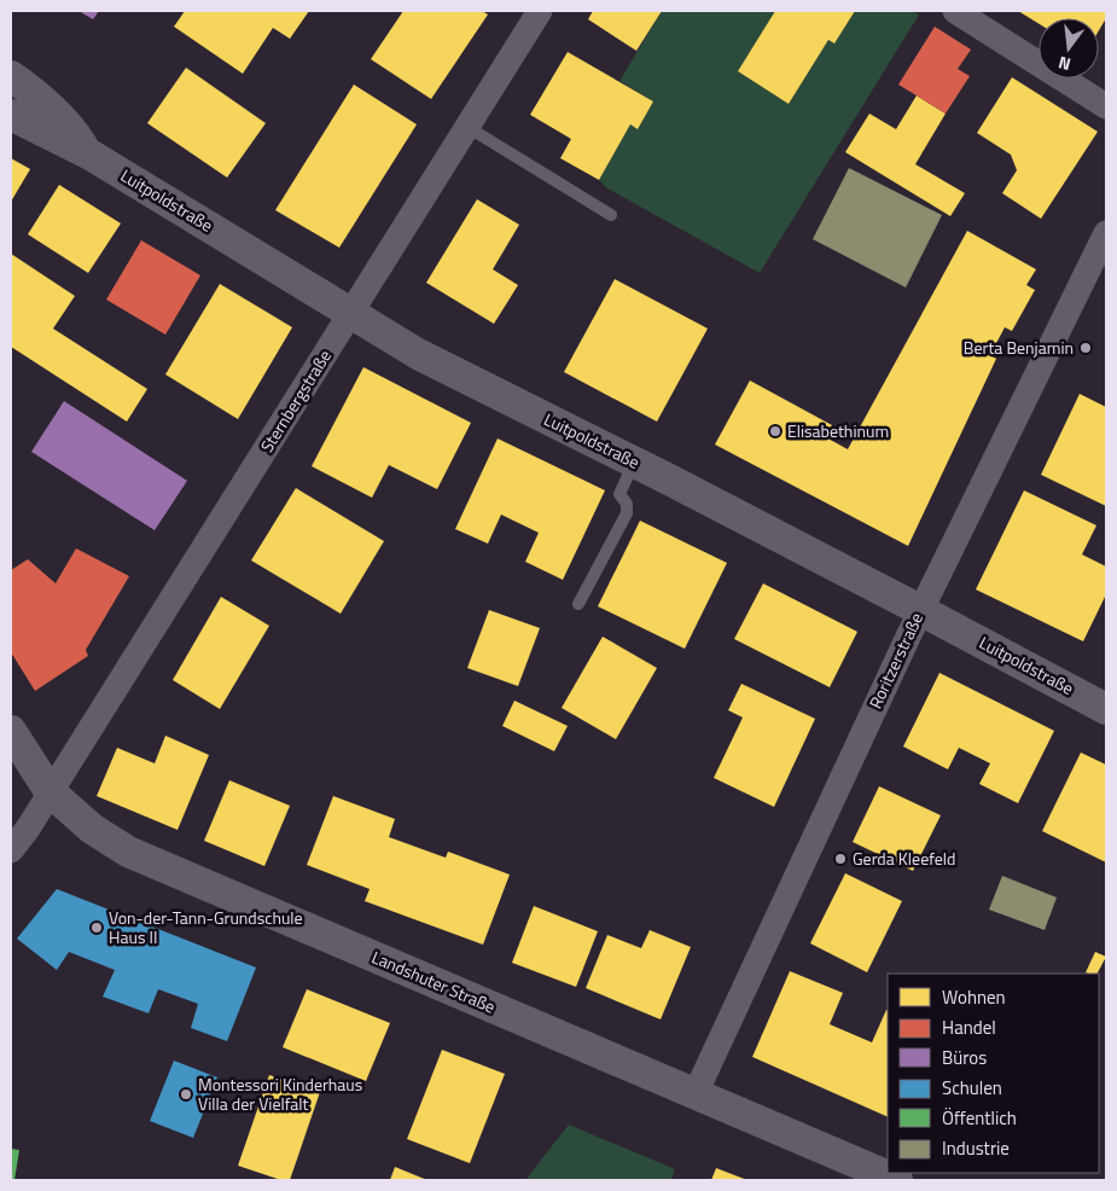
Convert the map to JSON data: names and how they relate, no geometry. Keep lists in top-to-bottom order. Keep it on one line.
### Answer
{"streets":{"street":["Luitpoldstraße","Sternbergstraße","Roritzerstraße","Landshuter Straße"]},"crossings":[["Luitpoldstraße","Sternbergstraße"],["Luitpoldstraße","Roritzerstraße"],["Sternbergstraße","Landshuter Straße"],["Roritzerstraße","Landshuter Straße"]],"places":["Berta Benjamin","Elisabethinum","Gerda Kleefeld","Von-der-Tann-Grundschule Haus II","Montessori Kinderhaus Villa der Vielfalt"],"legend":["Wohnen","Handel","Büros","Schulen","Öffentlich","Industrie"],"north":"bottom"}
